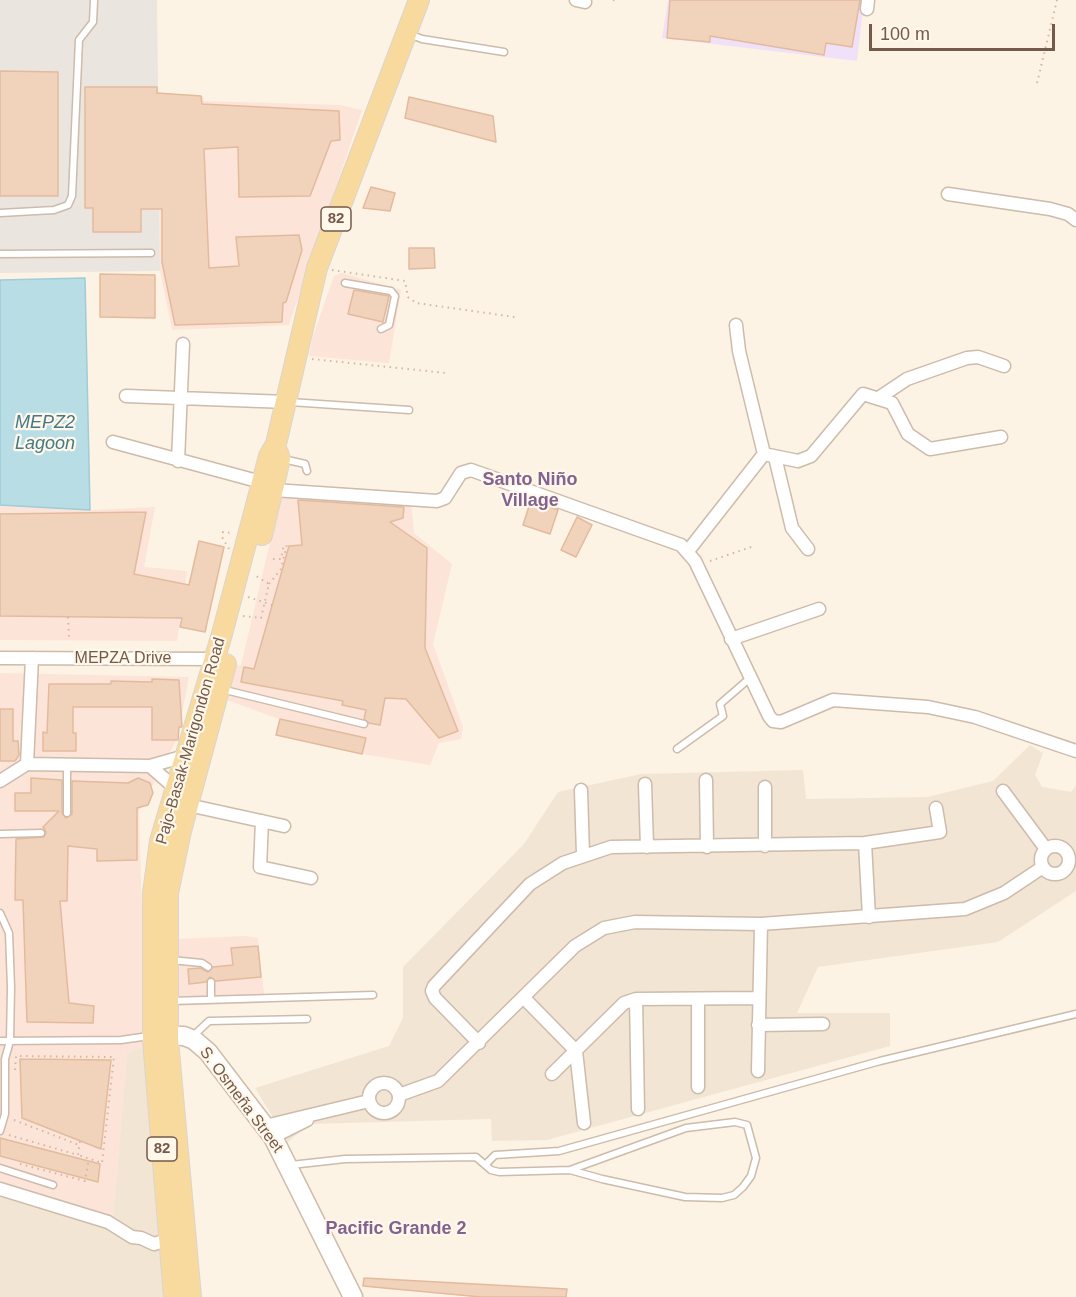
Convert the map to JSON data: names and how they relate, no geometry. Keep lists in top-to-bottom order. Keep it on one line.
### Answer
{"streets":{"main road":["82","Pajo-Basak-Marigondon Road"],"street":["MEPZA Drive","S. Osmeña Street"]},"crossings":[["MEPZA Drive","Pajo-Basak-Marigondon Road"],["Pajo-Basak-Marigondon Road","S. Osmeña Street"]],"districts":["Santo Niño Village","Pacific Grande 2"],"water":["MEPZ2 Lagoon"],"scale_bar":"100 m"}
